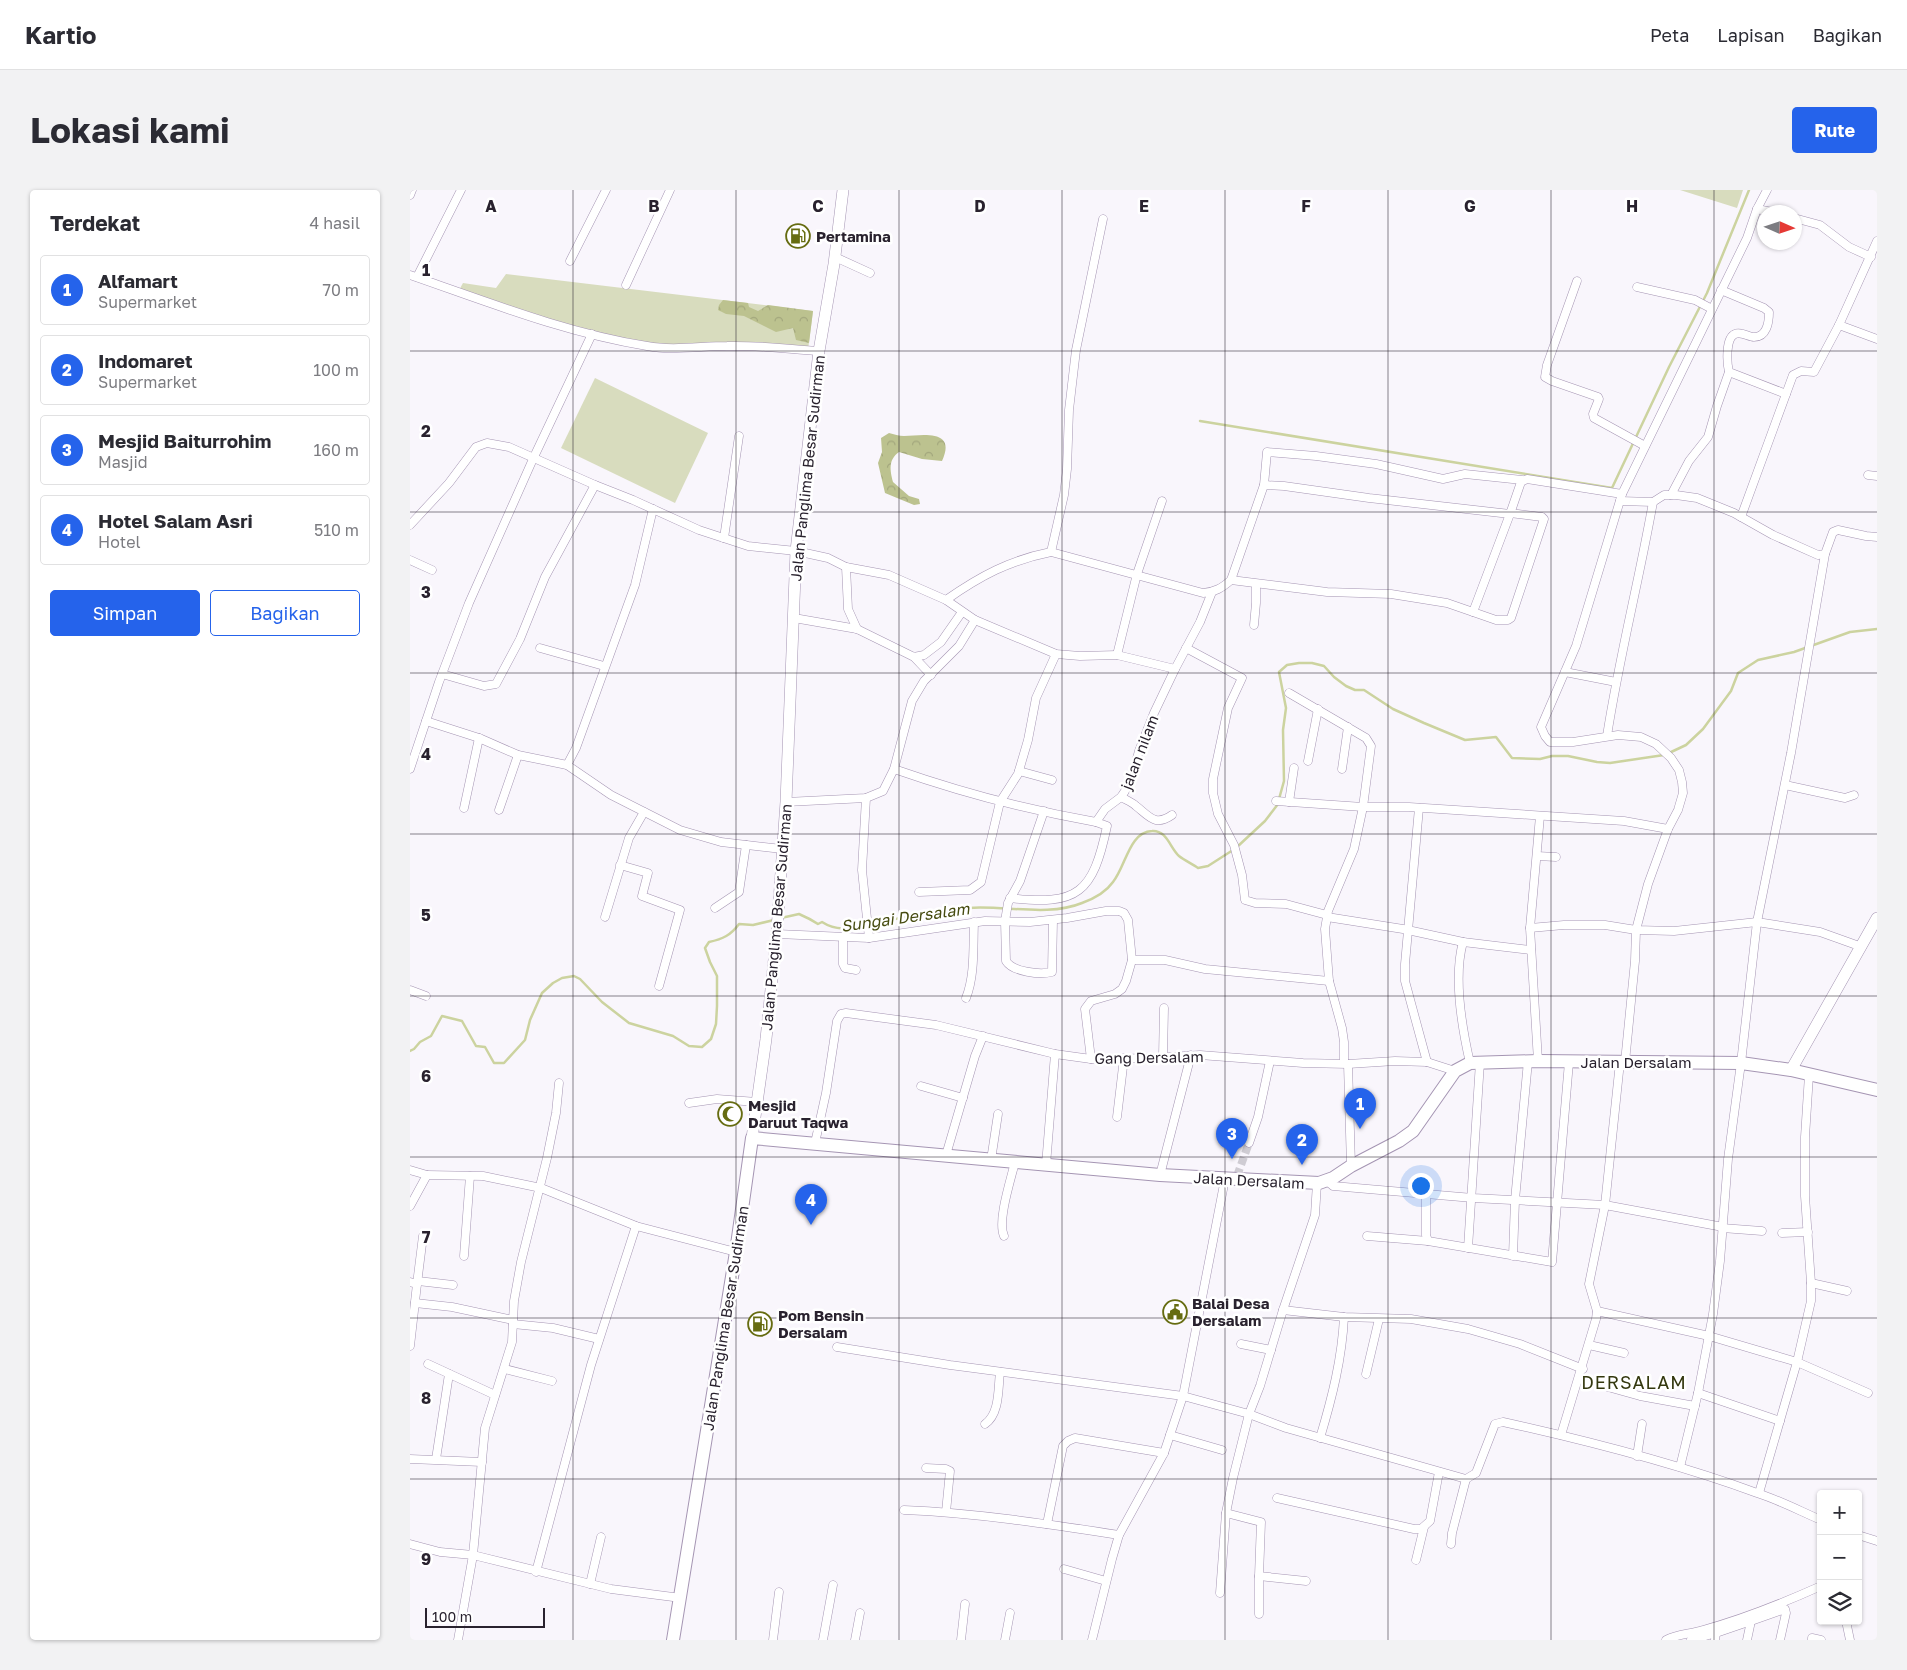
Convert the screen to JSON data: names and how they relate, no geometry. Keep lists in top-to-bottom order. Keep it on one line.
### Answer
{"streets":{"main road":["Jalan Panglima Besar Sudirman","Jalan Dersalam"],"street":["jalan nilam","Gang Dersalam"]},"crossings":[["Jalan Panglima Besar Sudirman","Jalan Dersalam"],["Gang Dersalam","Jalan Dersalam"]],"districts":["DERSALAM"],"water":["Sungai Dersalam"],"places":{"fuel station":["Pertamina","Pom Bensin Dersalam"],"mosque":["Mesjid Daruut Taqwa"],"public building":["Balai Desa Dersalam"]},"scale_bar":"100 m","north":"right","page":{"header":"Kartio","nav":["Peta","Lapisan","Bagikan"],"buttons":["Rute",["Simpan","Bagikan"]],"title":"Lokasi kami","heading":["Terdekat","4 hasil"],"list":[{"mark":"1","name":"Alfamart","note":"Supermarket","value":"70 m"},{"mark":"2","name":"Indomaret","note":"Supermarket","value":"100 m"},{"mark":"3","name":"Mesjid Baiturrohim","note":"Masjid","value":"160 m"},{"mark":"4","name":"Hotel Salam Asri","note":"Hotel","value":"510 m"}],"pins":["1","3","2","4"],"map_buttons":["+","−"],"scale":"100 m"},"grid":{"columns":["A","B","C","D","E","F","G","H"],"rows":["1","2","3","4","5","6","7","8","9"]}}
